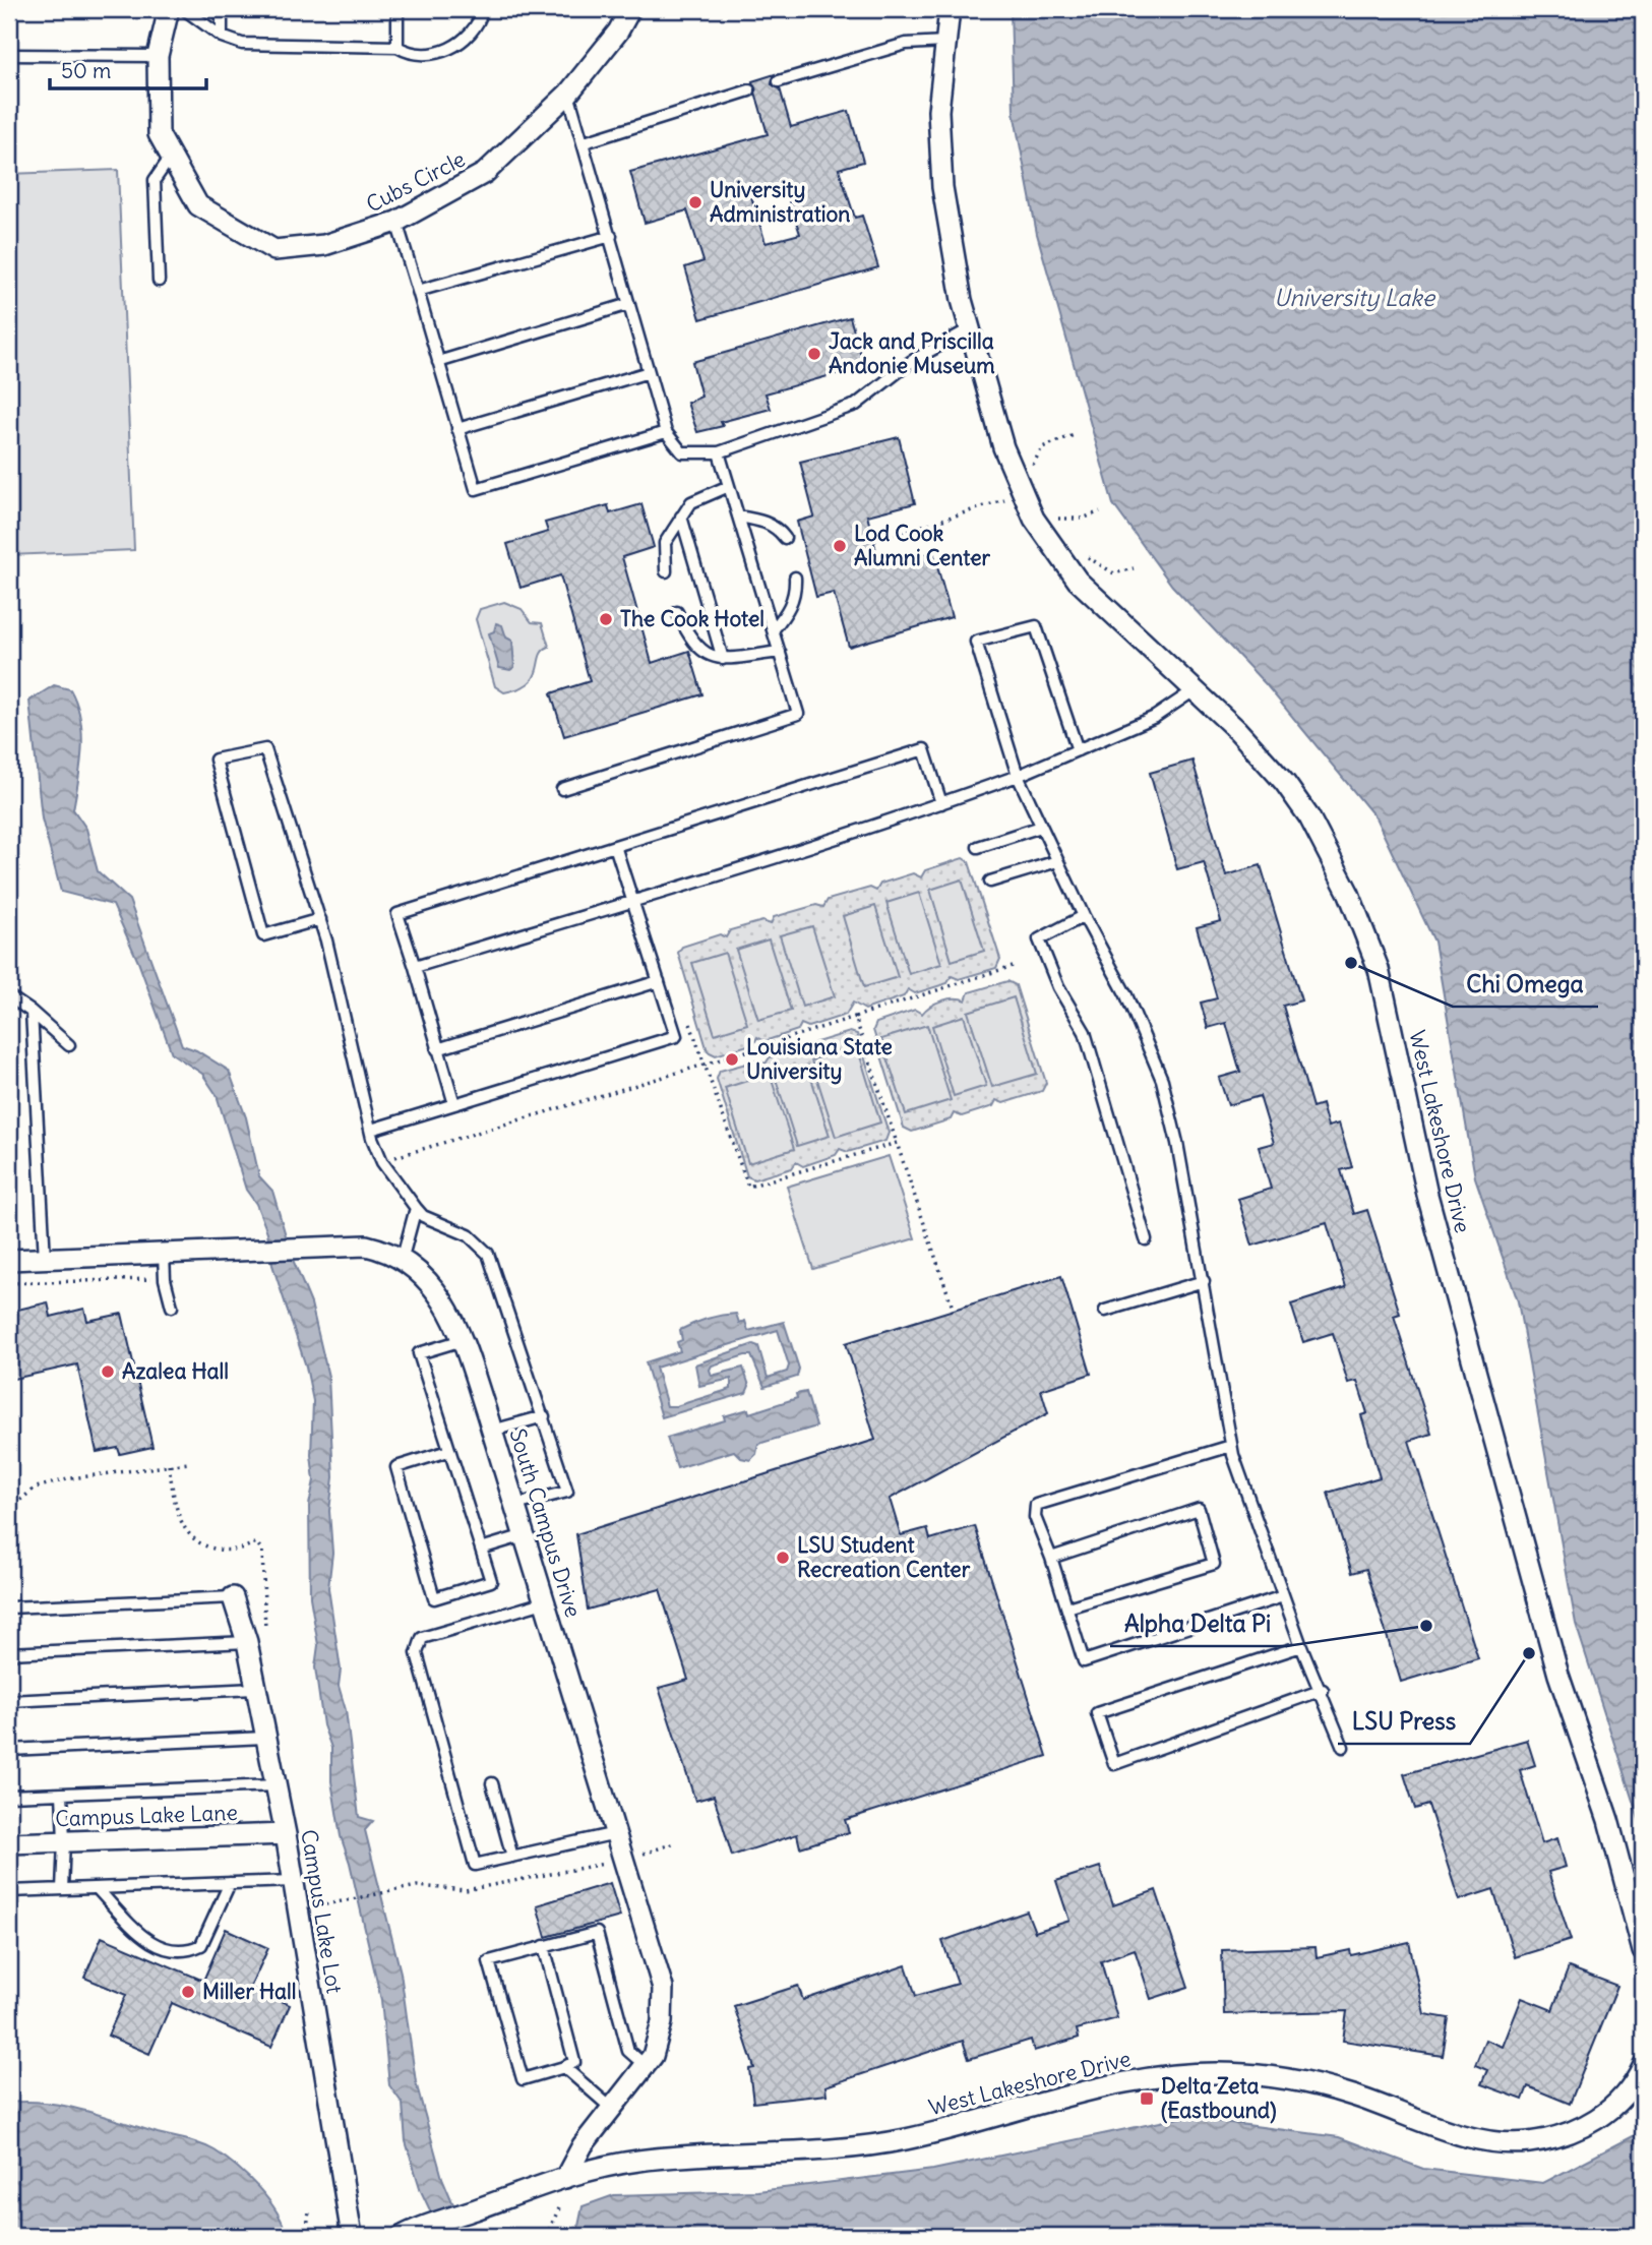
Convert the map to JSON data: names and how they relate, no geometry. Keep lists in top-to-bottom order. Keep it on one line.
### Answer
{"streets":{"street":["Cubs Circle","West Lakeshore Drive","South Campus Drive","Campus Lake Lane","Campus Lake Lot"]},"crossings":[["West Lakeshore Drive","South Campus Drive"],["Campus Lake Lane","Campus Lake Lot"]],"water":["University Lake"],"places":{"other":["University Administration","Jack and Priscilla Andonie Museum","Lod Cook Alumni Center","The Cook Hotel","Chi Omega","Louisiana State University","Azalea Hall","LSU Student Recreation Center","Alpha Delta Pi","LSU Press","Miller Hall"],"transit":["Delta Zeta (Eastbound)"]},"scale_bar":"50 m"}
